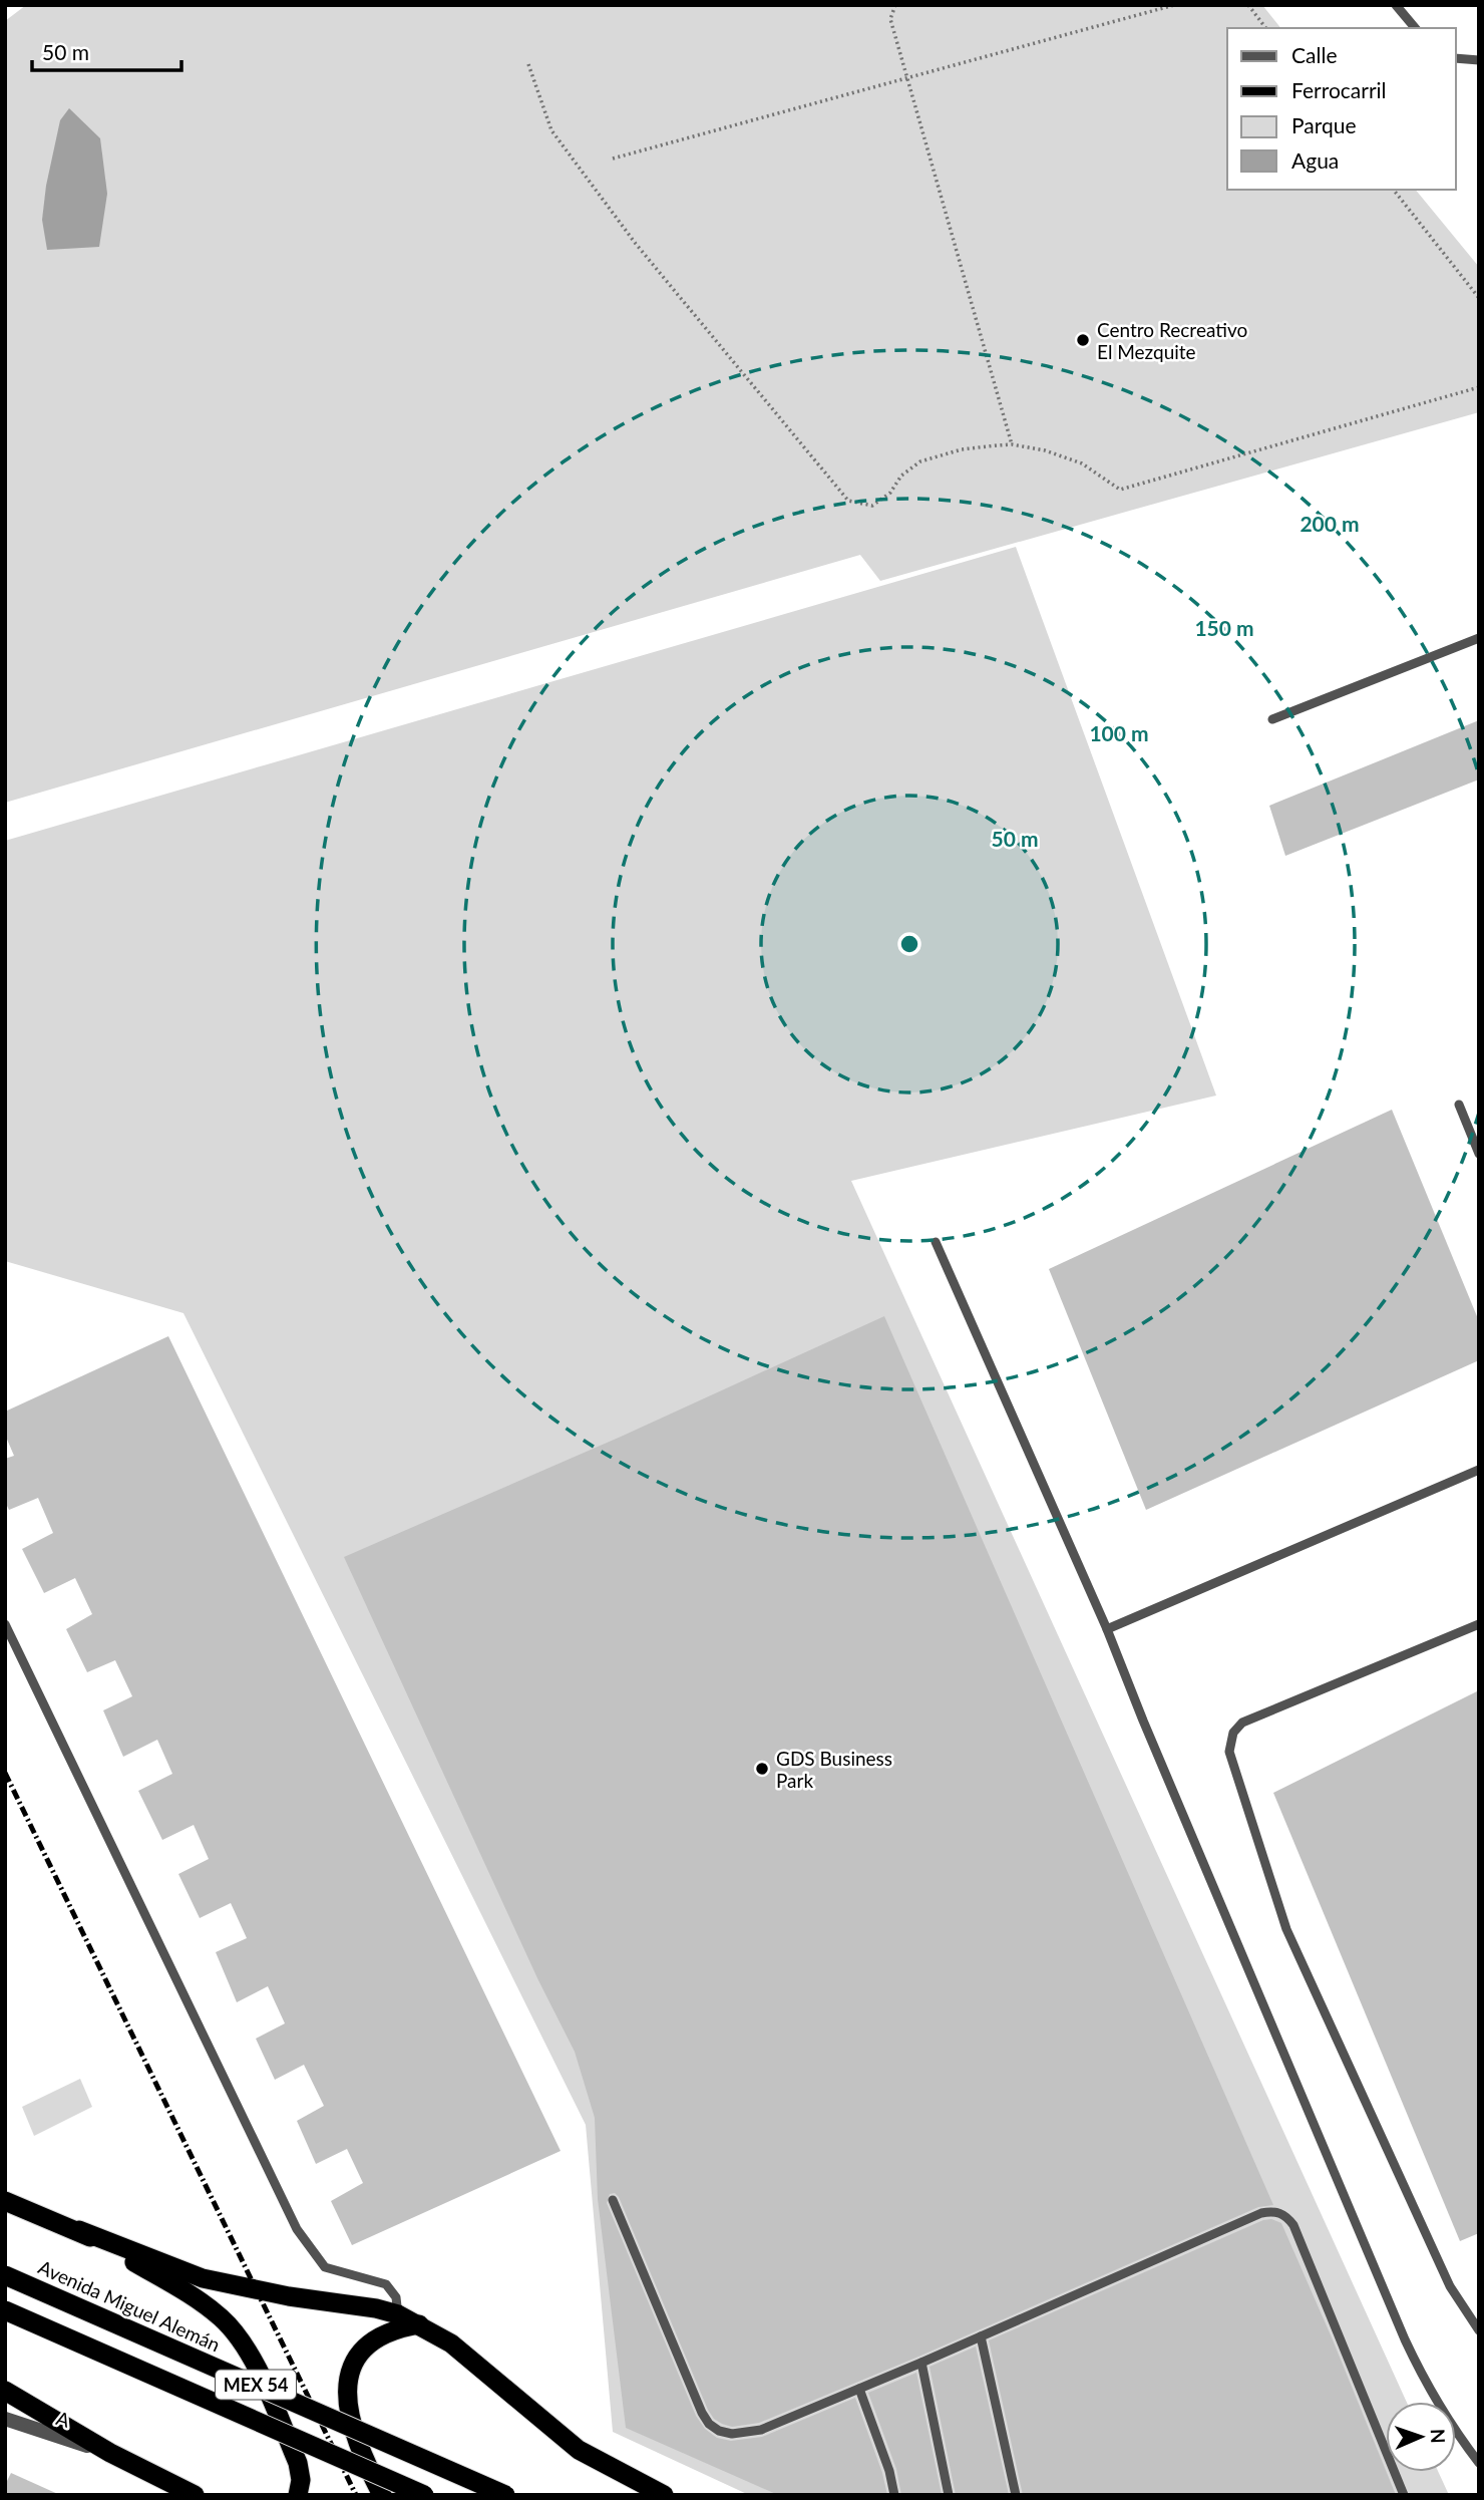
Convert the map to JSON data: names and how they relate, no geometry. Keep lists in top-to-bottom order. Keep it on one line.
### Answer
{"streets":{"highway":["Avenida Miguel Alemán","MEX 54"],"street":["A"]},"places":["Centro Recreativo El Mezquite","GDS Business Park"],"legend":["Calle","Ferrocarril","Parque","Agua"],"scale_bar":"50 m","north":"right","rings":["200 m","150 m","100 m","50 m"]}
